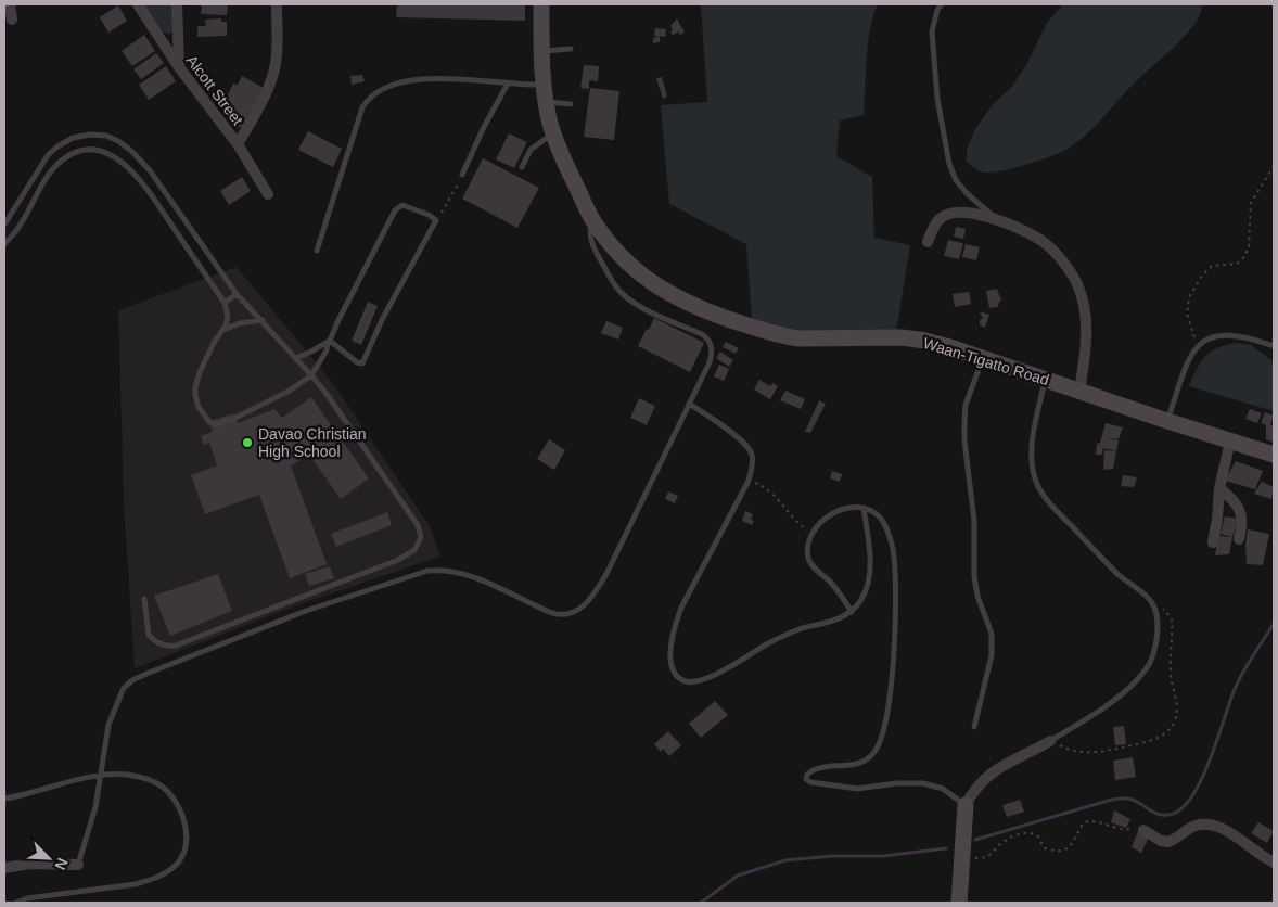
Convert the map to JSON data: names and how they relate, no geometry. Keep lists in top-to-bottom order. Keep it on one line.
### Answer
{"streets":{"street":["Alcott Street","Waan-Tigatto Road"]},"places":["Davao Christian High School"],"north":"bottom right"}
